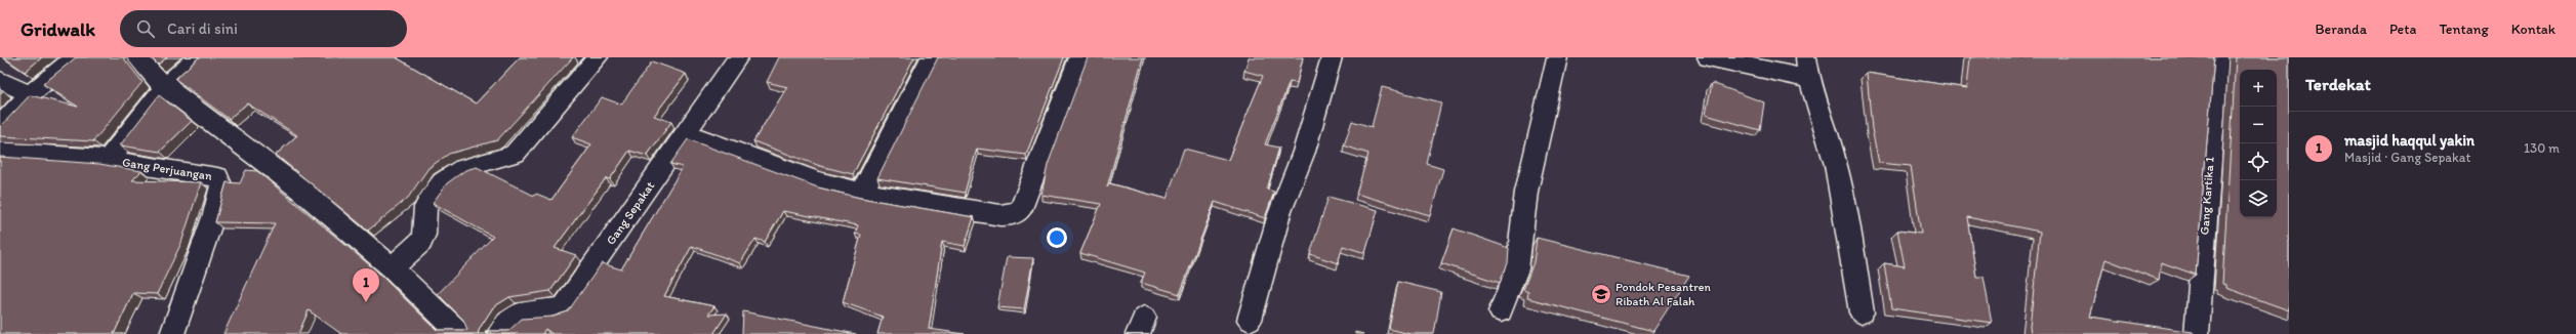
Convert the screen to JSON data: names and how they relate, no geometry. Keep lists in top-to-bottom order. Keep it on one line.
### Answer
{"streets":{"street":["Gang Perjuangan","Gang Kartika 1","Gang Sepakat"]},"places":{"school or university":["Pondok Pesantren Ribath Al Falah"]},"page":{"header":"Gridwalk","search":"Cari di sini","nav":["Beranda","Peta","Tentang","Kontak"],"heading":"Terdekat","map_buttons":["+","−"],"list":[{"mark":"1","name":"masjid haqqul yakin","note":"Masjid · Gang Sepakat","value":"130 m"}],"pins":"1"}}
